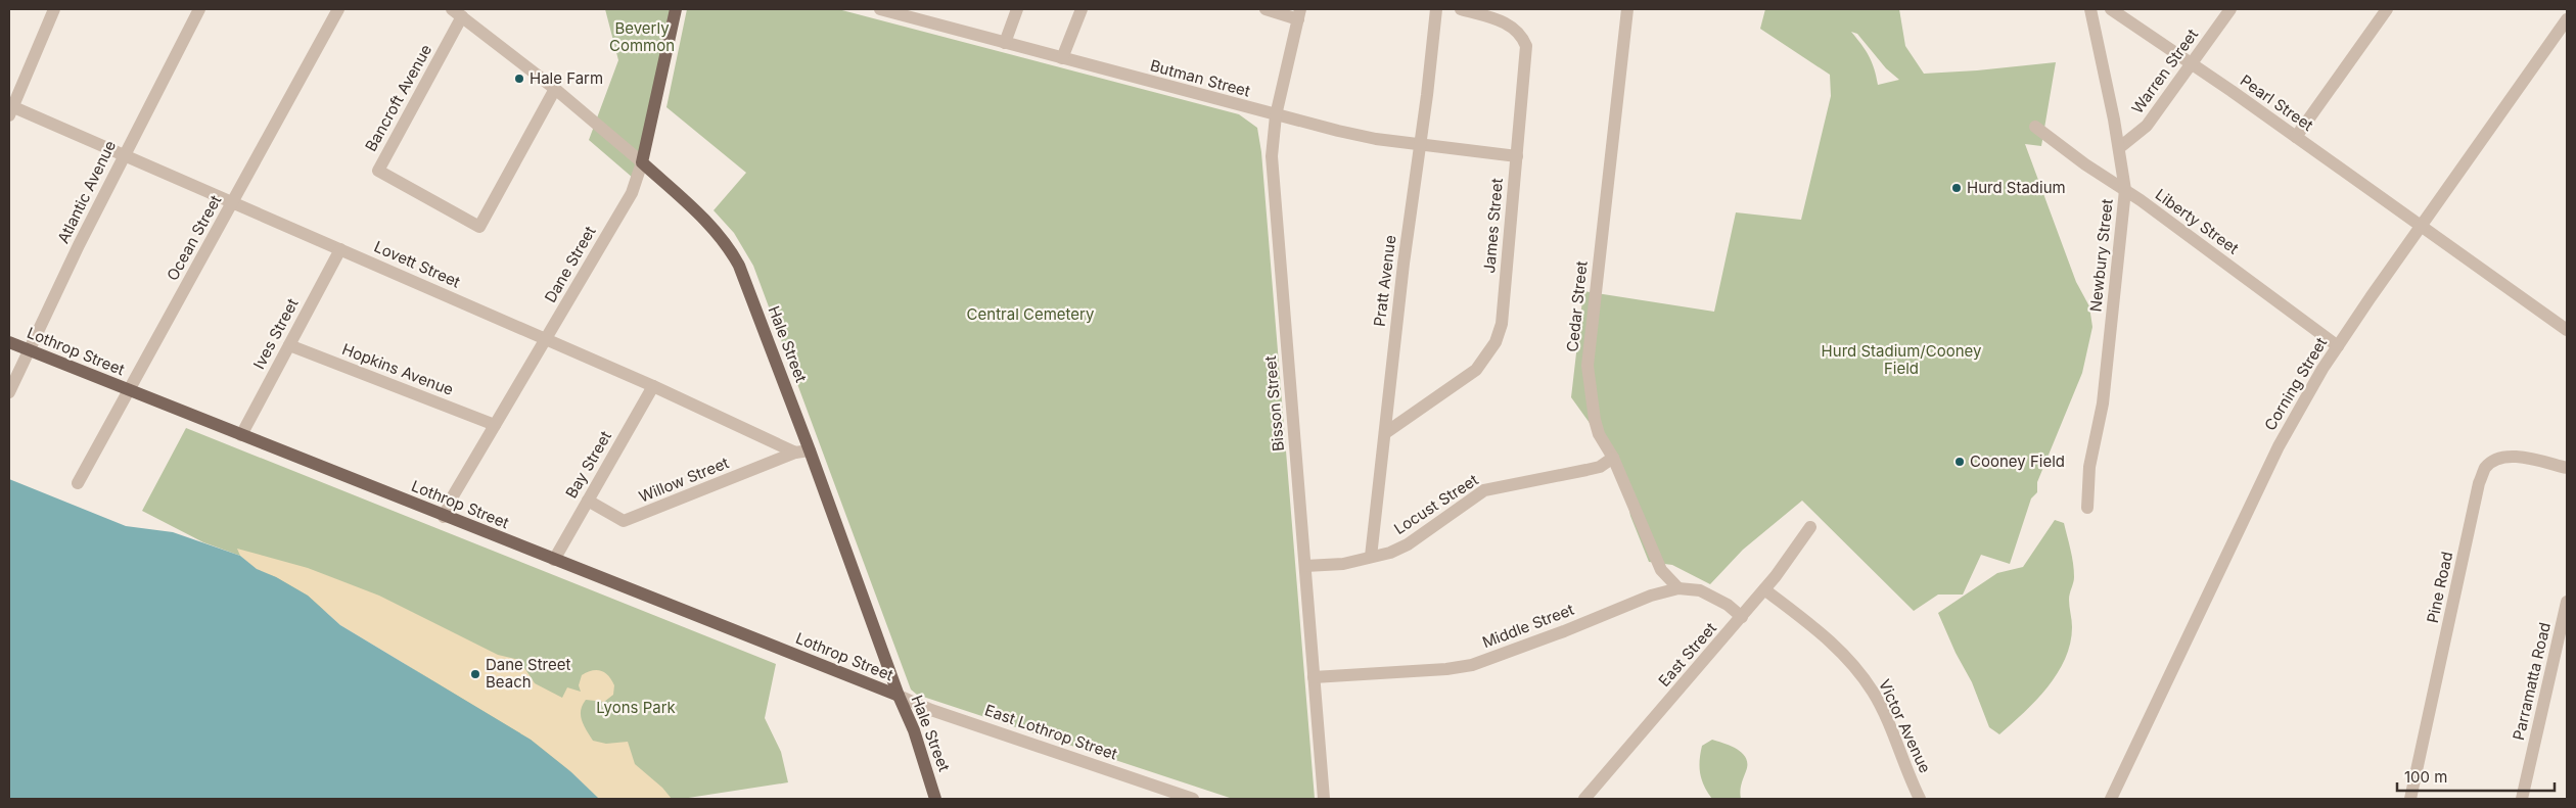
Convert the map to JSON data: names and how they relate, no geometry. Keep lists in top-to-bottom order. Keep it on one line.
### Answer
{"streets":{"main road":["Dane Street","Hale Street","Lothrop Street"],"street":["Warren Street","Butman Street","Bancroft Avenue","Pearl Street","Atlantic Avenue","Liberty Street","James Street","Ocean Street","Newbury Street","Lovett Street","Pratt Avenue","Cedar Street","Ives Street","Hopkins Avenue","Corning Street","Bisson Street","Bay Street","Willow Street","Locust Street","Pine Road","Middle Street","East Street","Parramatta Road","Victor Avenue","East Lothrop Street"]},"crossings":[["Warren Street","Pearl Street"],["Warren Street","Newbury Street"],["Butman Street","James Street"],["Butman Street","Pratt Avenue"],["Butman Street","Bisson Street"],["Bancroft Avenue","Hale Street"],["Pearl Street","Corning Street"],["Atlantic Avenue","Lovett Street"],["Atlantic Avenue","Lothrop Street"],["Liberty Street","Newbury Street"],["Liberty Street","Corning Street"],["James Street","Pratt Avenue"],["Ocean Street","Lovett Street"],["Ocean Street","Lothrop Street"],["Lovett Street","Dane Street"],["Lovett Street","Ives Street"],["Lovett Street","Bay Street"],["Lovett Street","Willow Street"],["Dane Street","Hale Street"],["Dane Street","Lothrop Street"],["Dane Street","Hopkins Avenue"],["Pratt Avenue","Locust Street"],["Cedar Street","Locust Street"],["Cedar Street","Middle Street"],["Ives Street","Lothrop Street"],["Ives Street","Hopkins Avenue"],["Hale Street","Lothrop Street"],["Hale Street","East Lothrop Street"],["Lothrop Street","Bay Street"],["Lothrop Street","East Lothrop Street"],["Bisson Street","Locust Street"],["Bisson Street","Middle Street"],["Bay Street","Willow Street"],["Middle Street","East Street"],["East Street","Victor Avenue"]],"parks":["Beverly Common","Central Cemetery","Hurd Stadium/Cooney Field","Lyons Park"],"places":["Hale Farm","Hurd Stadium","Cooney Field","Dane Street Beach"],"scale_bar":"100 m"}
